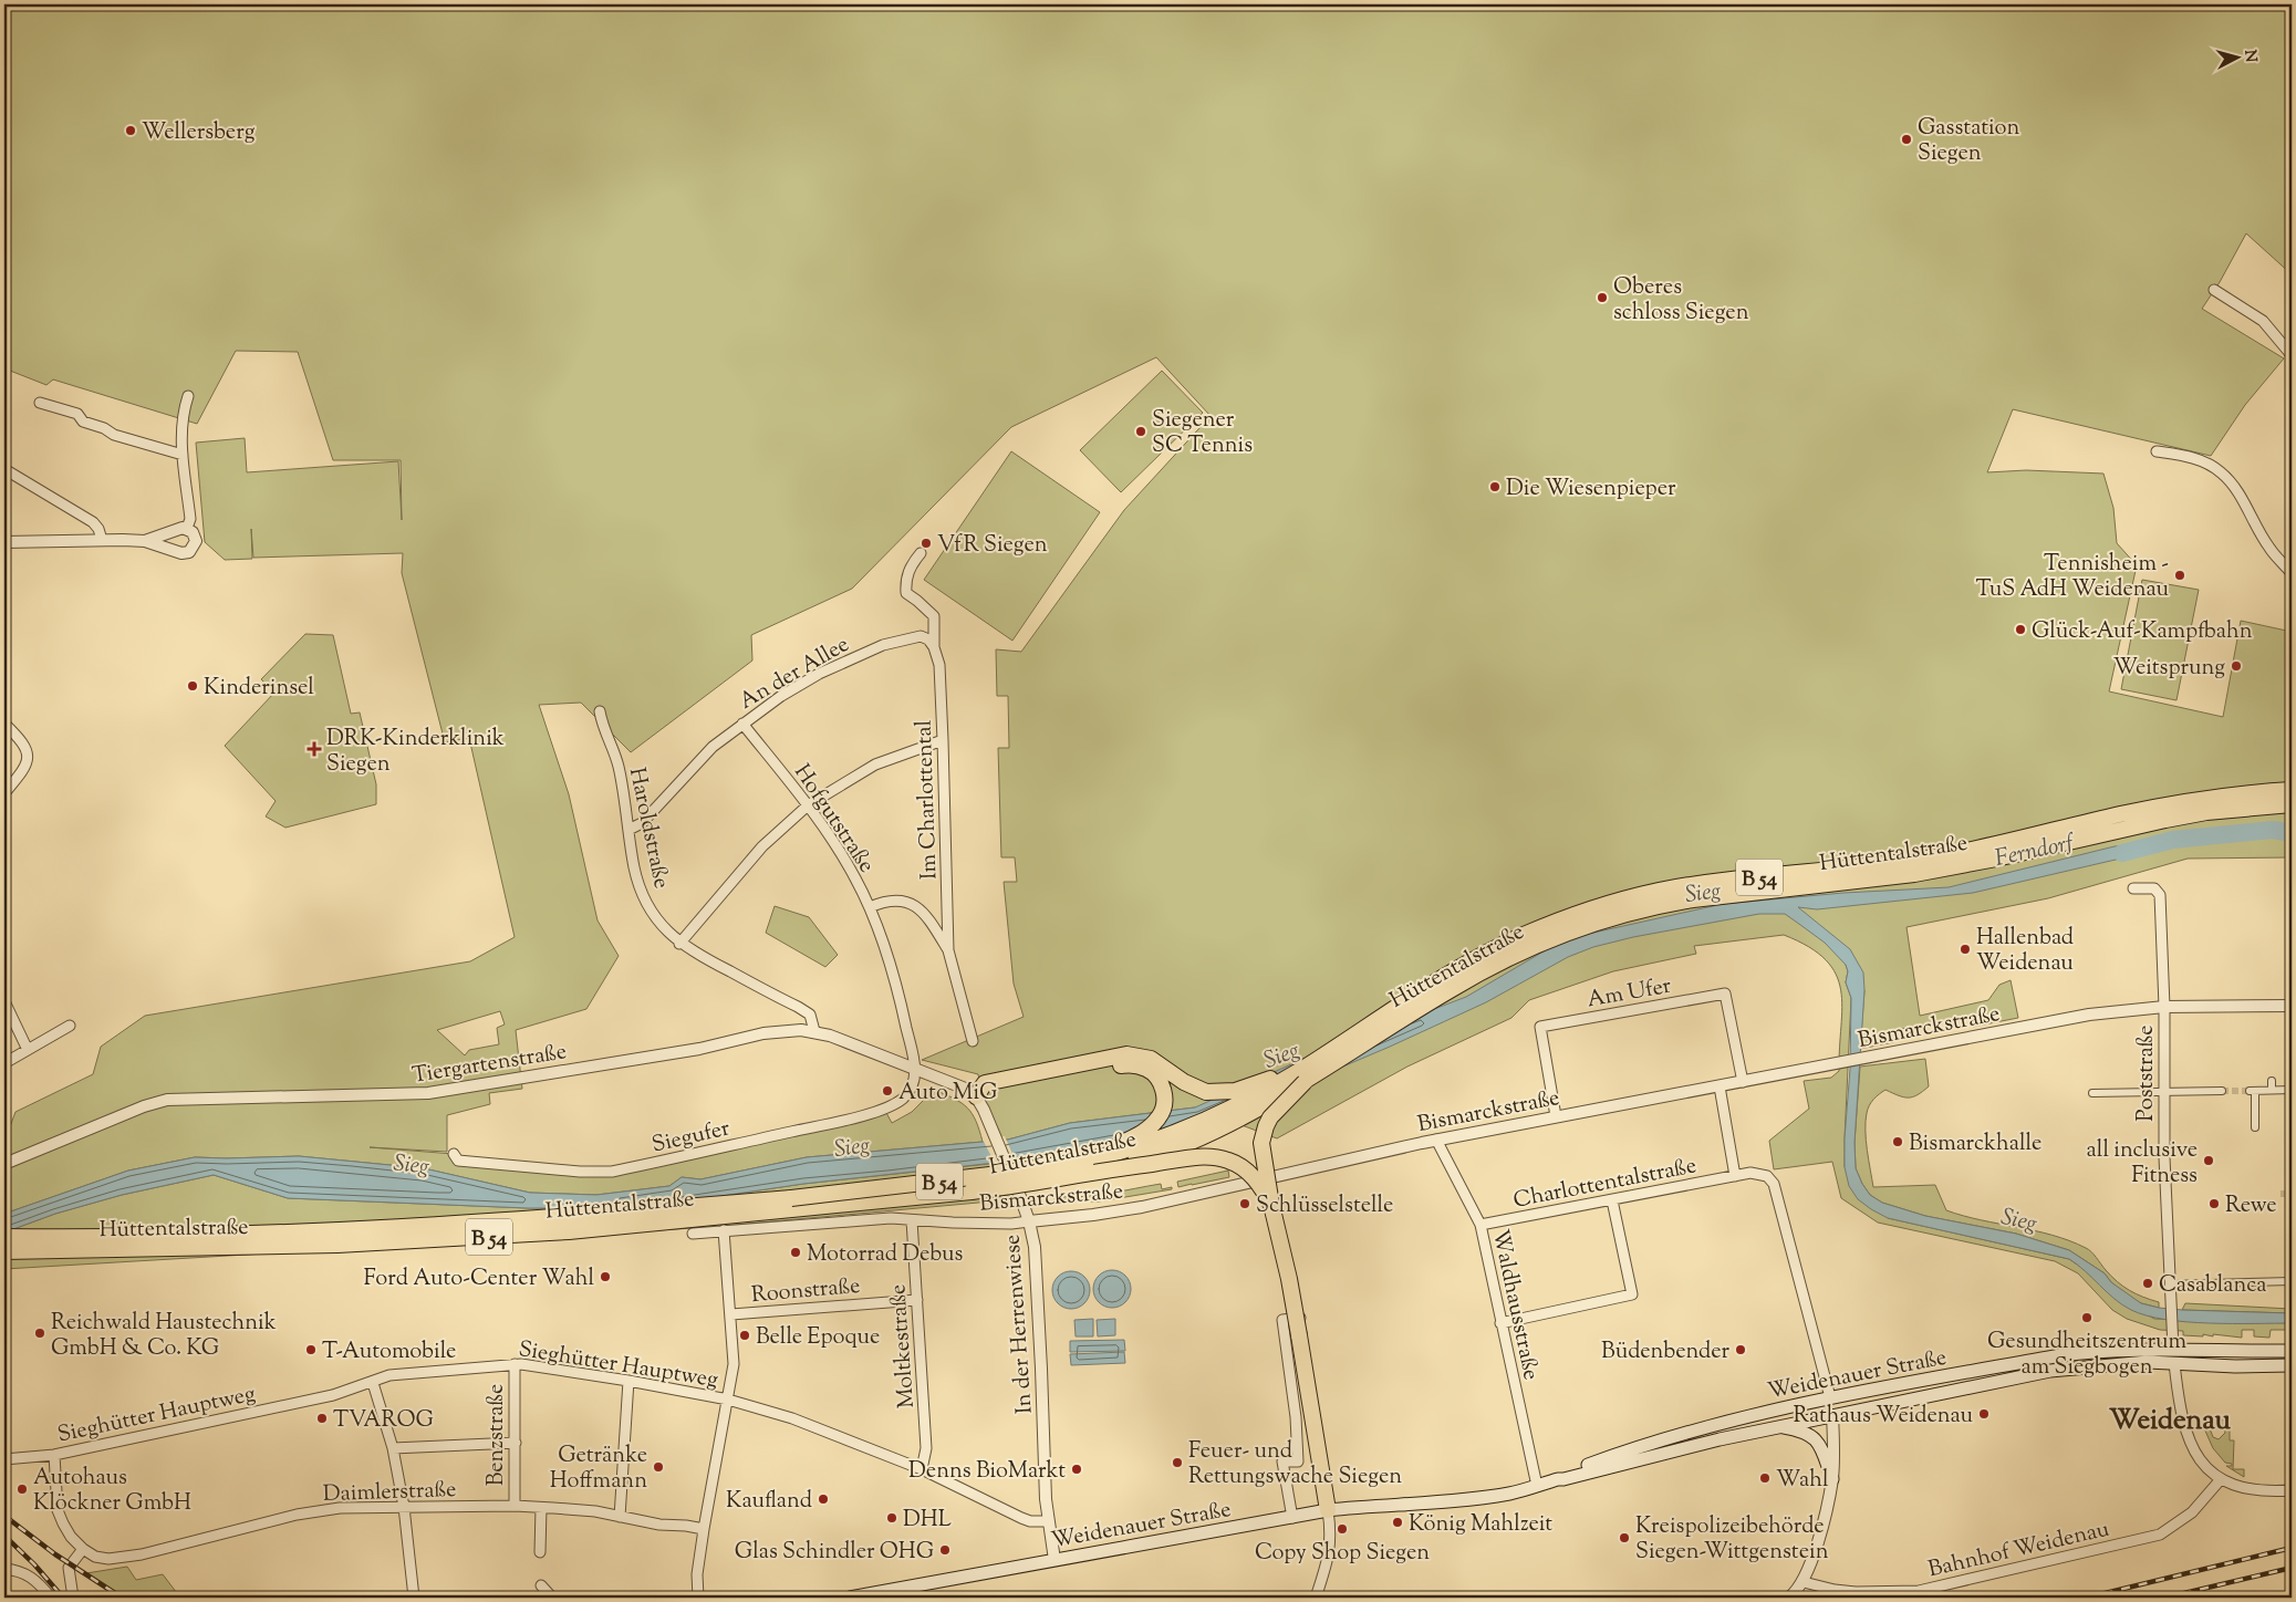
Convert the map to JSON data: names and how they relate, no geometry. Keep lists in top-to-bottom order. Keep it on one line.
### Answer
{"streets":{"highway":["Hüttentalstraße","B 54"],"main road":["Weidenauer Straße"],"street":["An der Allee","Im Charlottental","Hofgutstraße","Haroldstraße","Am Ufer","Bismarckstraße","Tiergartenstraße","Poststraße","Siegufer","Charlottentalstraße","Roonstraße","Waldhausstraße","In der Herrenwiese","Moltkestraße","Sieghütter Hauptweg","Benzstraße","Daimlerstraße","Bahnhof Weidenau"]},"crossings":[["An der Allee","Im Charlottental"],["An der Allee","Hofgutstraße"],["An der Allee","Haroldstraße"],["Im Charlottental","Hofgutstraße"],["Hofgutstraße","Tiergartenstraße"],["Hofgutstraße","Siegufer"],["Haroldstraße","Tiergartenstraße"],["Am Ufer","Bismarckstraße"],["Bismarckstraße","Poststraße"],["Bismarckstraße","Waldhausstraße"],["Bismarckstraße","In der Herrenwiese"],["Bismarckstraße","Moltkestraße"],["Tiergartenstraße","Siegufer"],["Tiergartenstraße","In der Herrenwiese"],["Poststraße","Weidenauer Straße"],["Charlottentalstraße","Waldhausstraße"],["Charlottentalstraße","Weidenauer Straße"],["Roonstraße","Moltkestraße"],["Waldhausstraße","Weidenauer Straße"],["In der Herrenwiese","Sieghütter Hauptweg"],["In der Herrenwiese","Weidenauer Straße"],["Moltkestraße","Sieghütter Hauptweg"],["Sieghütter Hauptweg","Benzstraße"],["Benzstraße","Daimlerstraße"]],"districts":["Weidenau"],"water":["Ferndorf","Sieg"],"places":{"other":["Wellersberg","Gasstation Siegen","Oberes schloss Siegen","Siegener SC Tennis","Die Wiesenpieper","VfR Siegen","Tennisheim - TuS AdH Weidenau","Glück-Auf-Kampfbahn","Weitsprung","Kinderinsel","Hallenbad Weidenau","Auto MiG","Bismarckhalle","all inclusive Fitness","Schlüsselstelle","Rewe","Motorrad Debus","Ford Auto-Center Wahl","Casablanca","Gesundheitszentrum am Siegbogen","Reichwald Haustechnik GmbH & Co. KG","Belle Epoque","T-Automobile","Büdenbender","Rathaus Weidenau","TVAROG","Feuer- und Rettungswache Siegen","Getränke Hoffmann","Denns BioMarkt","Wahl","Autohaus Klöckner GmbH","Kaufland","DHL","König Mahlzeit","Copy Shop Siegen","Kreispolizeibehörde Siegen-Wittgenstein","Glas Schindler OHG"],"health":["DRK-Kinderklinik Siegen"]},"north":"right"}
